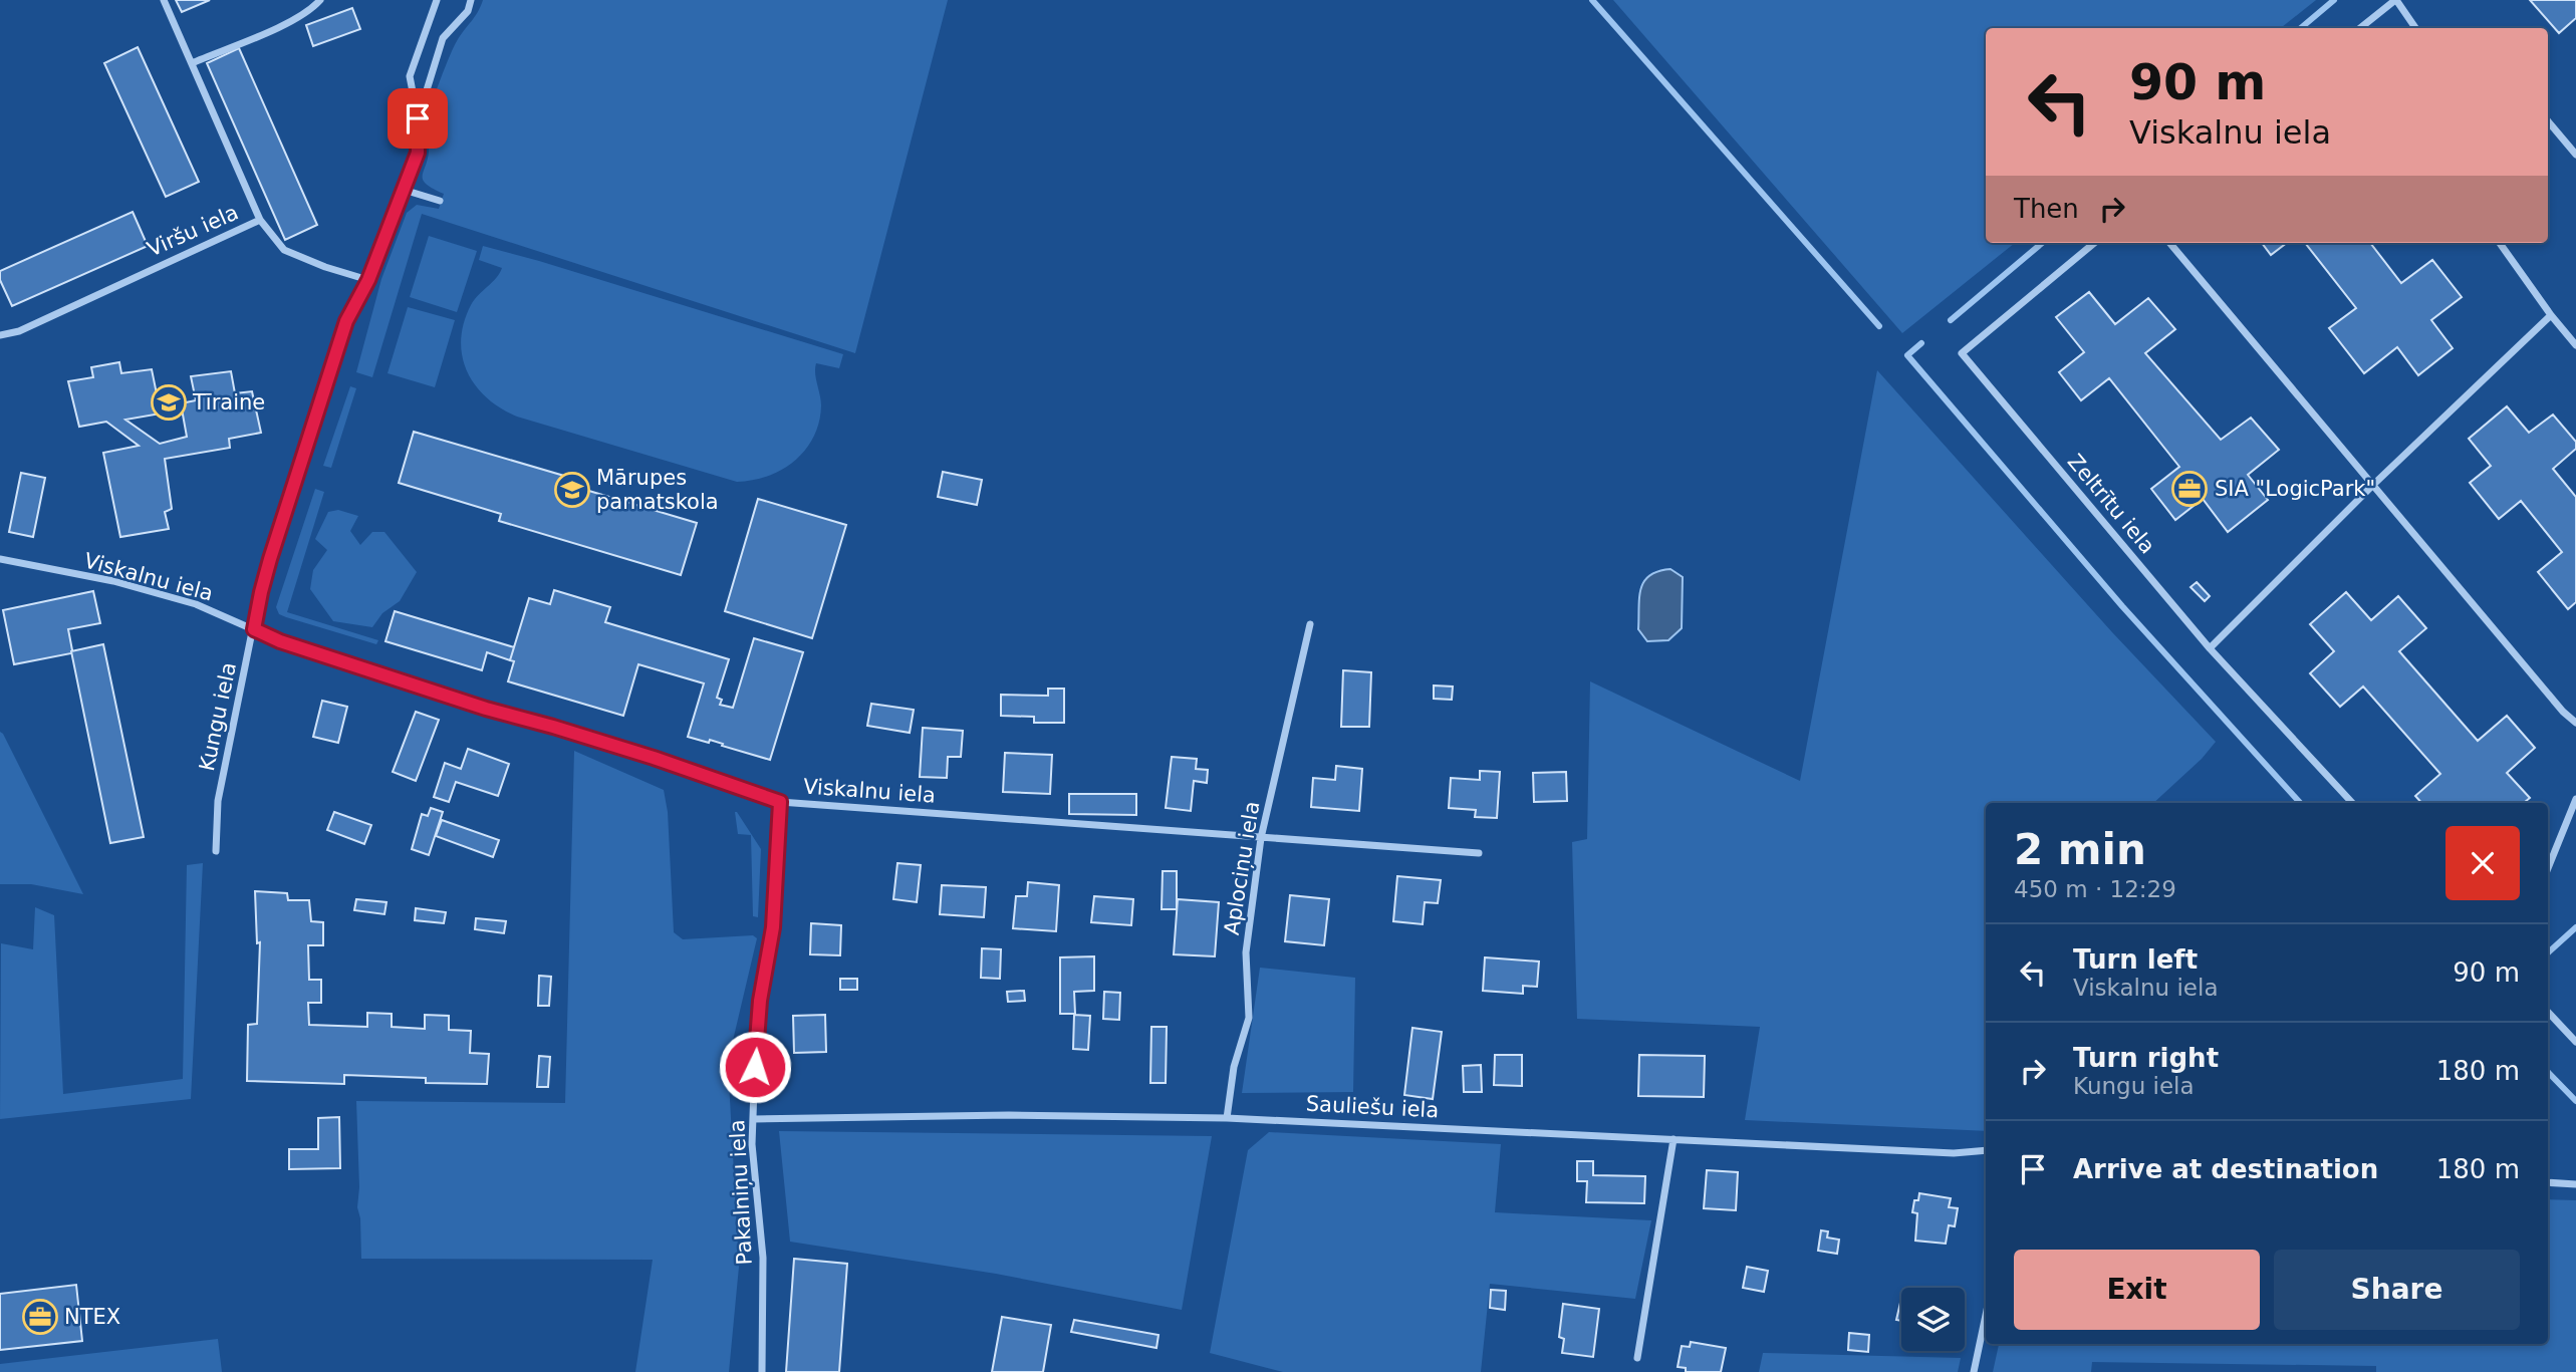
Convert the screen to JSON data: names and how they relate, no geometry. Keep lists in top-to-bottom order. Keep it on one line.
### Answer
{"streets":{"street":["Viršu iela","Zeltrītu iela","Viskalnu iela","Kungu iela","Aplociņu iela","Sauliešu iela","Pakalniņu iela"]},"crossings":[["Viskalnu iela","Kungu iela"],["Viskalnu iela","Aplociņu iela"],["Viskalnu iela","Pakalniņu iela"],["Aplociņu iela","Sauliešu iela"],["Sauliešu iela","Pakalniņu iela"]],"places":{"school or university":["Tīraine","Mārupes pamatskola"],"office":["SIA \"LogicPark\"","NTEX"]},"page":{"turn":["90 m","Viskalnu iela"],"then":"Then","heading":["2 min","450 m · 12:29"],"list":[{"name":"Turn left","note":"Viskalnu iela","value":"90 m"},{"name":"Turn right","note":"Kungu iela","value":"180 m"},{"name":"Arrive at destination","value":"180 m"}],"buttons":["Exit","Share"]}}
